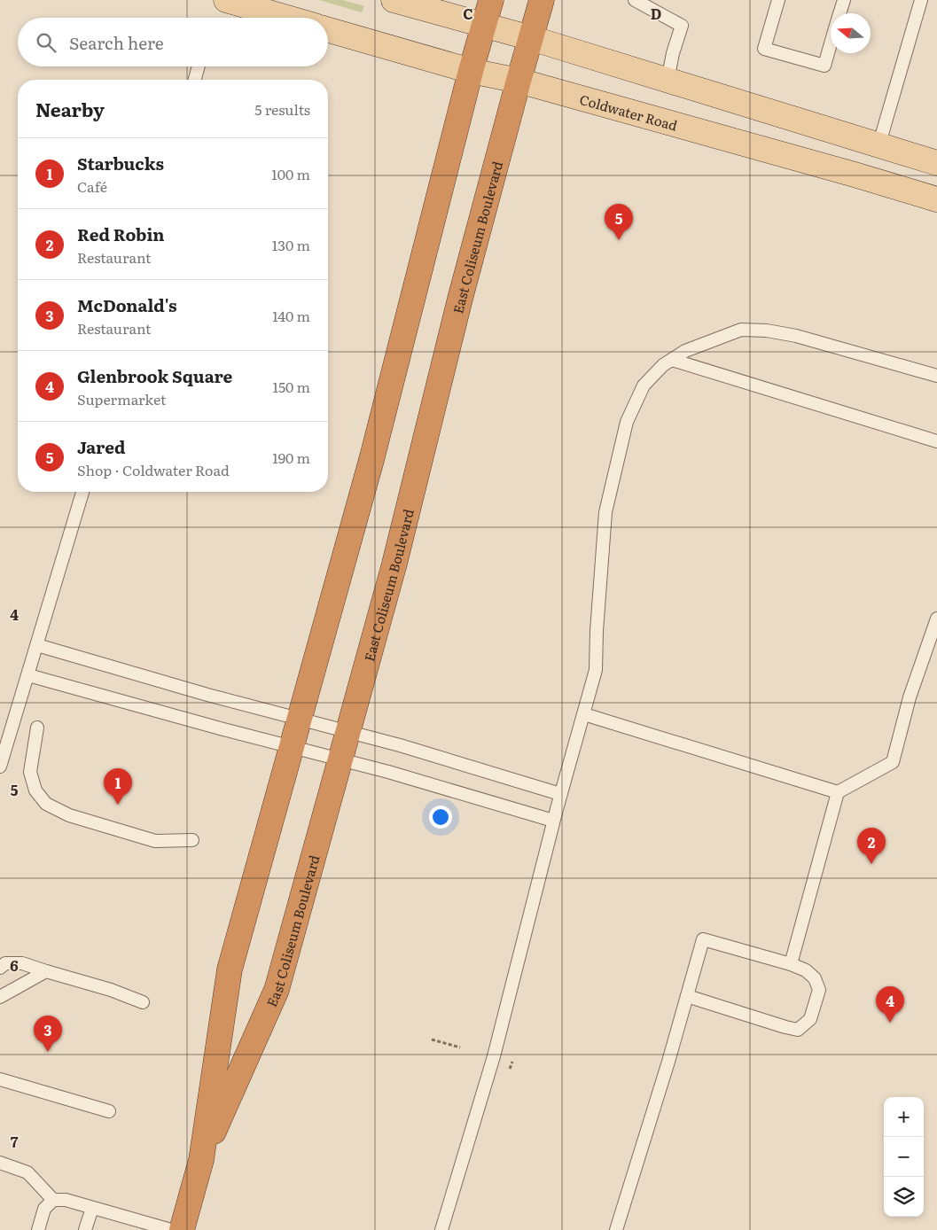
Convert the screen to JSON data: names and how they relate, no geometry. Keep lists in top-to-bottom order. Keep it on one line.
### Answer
{"streets":{"highway":["East Coliseum Boulevard"],"main road":["Coldwater Road"]},"crossings":[["Coldwater Road","East Coliseum Boulevard"]],"north":"left","page":{"search":"Search here","heading":["Nearby","5 results"],"list":[{"mark":"1","name":"Starbucks","note":"Café","value":"100 m"},{"mark":"2","name":"Red Robin","note":"Restaurant","value":"130 m"},{"mark":"3","name":"McDonald's","note":"Restaurant","value":"140 m"},{"mark":"4","name":"Glenbrook Square","note":"Supermarket","value":"150 m"},{"mark":"5","name":"Jared","note":"Shop · Coldwater Road","value":"190 m"}],"pins":["5","1","2","4","3"],"map_buttons":["+","−"]},"grid":{"columns":["C","D"],"rows":["4","5","6","7"]}}
